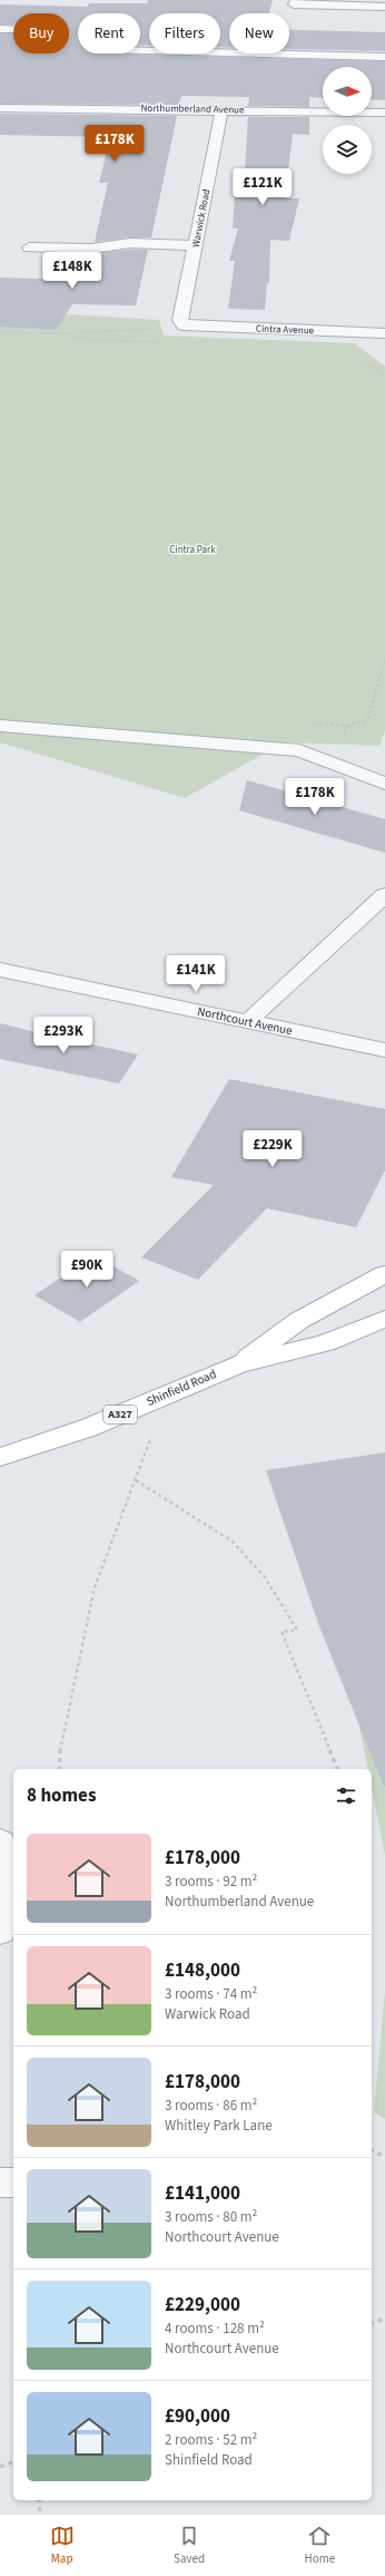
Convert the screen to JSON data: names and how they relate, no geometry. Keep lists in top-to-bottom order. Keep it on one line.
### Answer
{"streets":{"main road":["Shinfield Road","A327"],"street":["Northumberland Avenue","Warwick Road","Cintra Avenue","Northcourt Avenue"]},"crossings":[["Northumberland Avenue","Warwick Road"],["Warwick Road","Cintra Avenue"]],"parks":["Cintra Park"],"north":"right","page":{"chip":["Buy","Rent","Filters","New"],"price":["£178K","£121K","£148K","£178K","£141K","£293K","£229K","£90K"],"heading":"8 homes","list":[{"name":"£178,000","note":"3 rooms · 92 m² · Northumberland Avenue"},{"name":"£148,000","note":"3 rooms · 74 m² · Warwick Road"},{"name":"£178,000","note":"3 rooms · 86 m² · Whitley Park Lane"},{"name":"£141,000","note":"3 rooms · 80 m² · Northcourt Avenue"},{"name":"£229,000","note":"4 rooms · 128 m² · Northcourt Avenue"},{"name":"£90,000","note":"2 rooms · 52 m² · Shinfield Road"}],"tabs":["Map","Saved","Home"]}}
